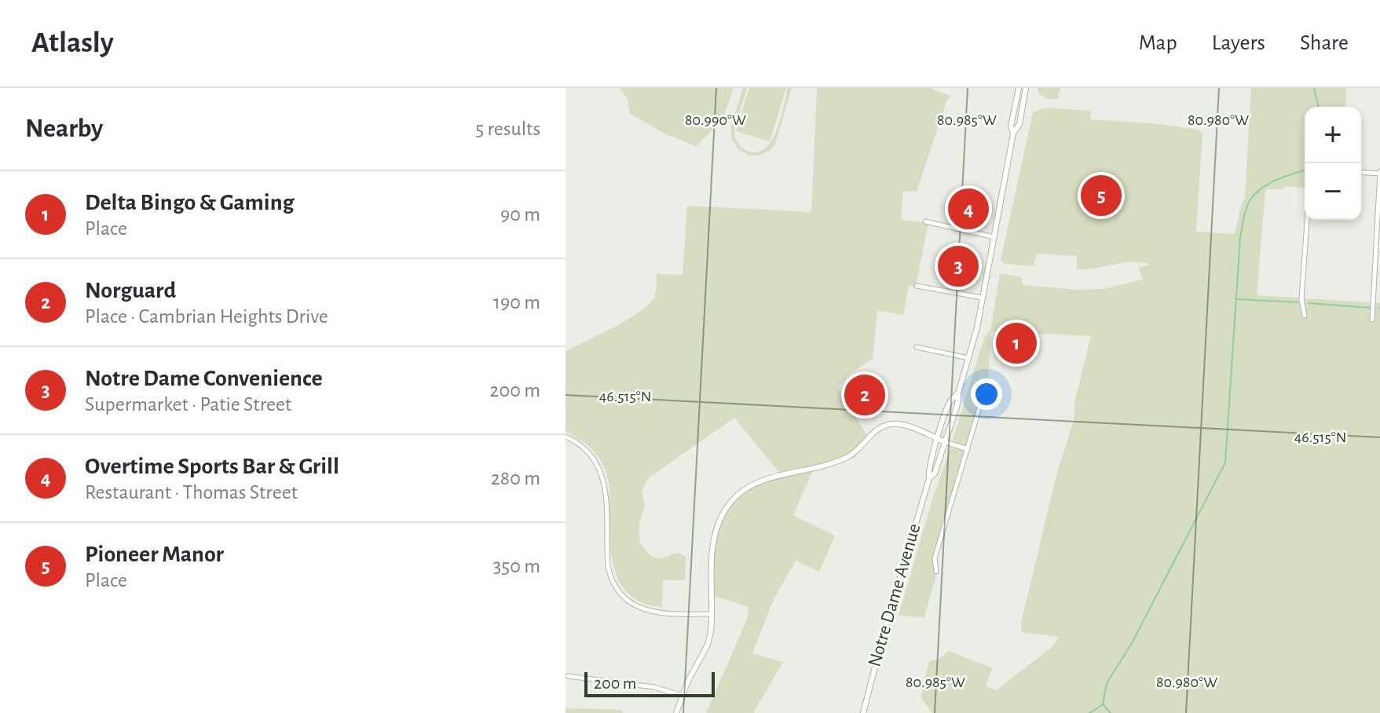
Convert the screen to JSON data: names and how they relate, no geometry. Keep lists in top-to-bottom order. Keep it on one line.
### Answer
{"streets":{"main road":["Notre Dame Avenue"]},"scale_bar":"200 m","page":{"header":"Atlasly","nav":["Map","Layers","Share"],"heading":["Nearby","5 results"],"map_buttons":["+","−"],"list":[{"mark":"1","name":"Delta Bingo & Gaming","note":"Place","value":"90 m"},{"mark":"2","name":"Norguard","note":"Place · Cambrian Heights Drive","value":"190 m"},{"mark":"3","name":"Notre Dame Convenience","note":"Supermarket · Patie Street","value":"200 m"},{"mark":"4","name":"Overtime Sports Bar & Grill","note":"Restaurant · Thomas Street","value":"280 m"},{"mark":"5","name":"Pioneer Manor","note":"Place","value":"350 m"}],"pins":["5","4","3","1","2"],"scale":"200 m"},"coordinates":["80.990°W","80.985°W","80.980°W","46.515°N"]}
